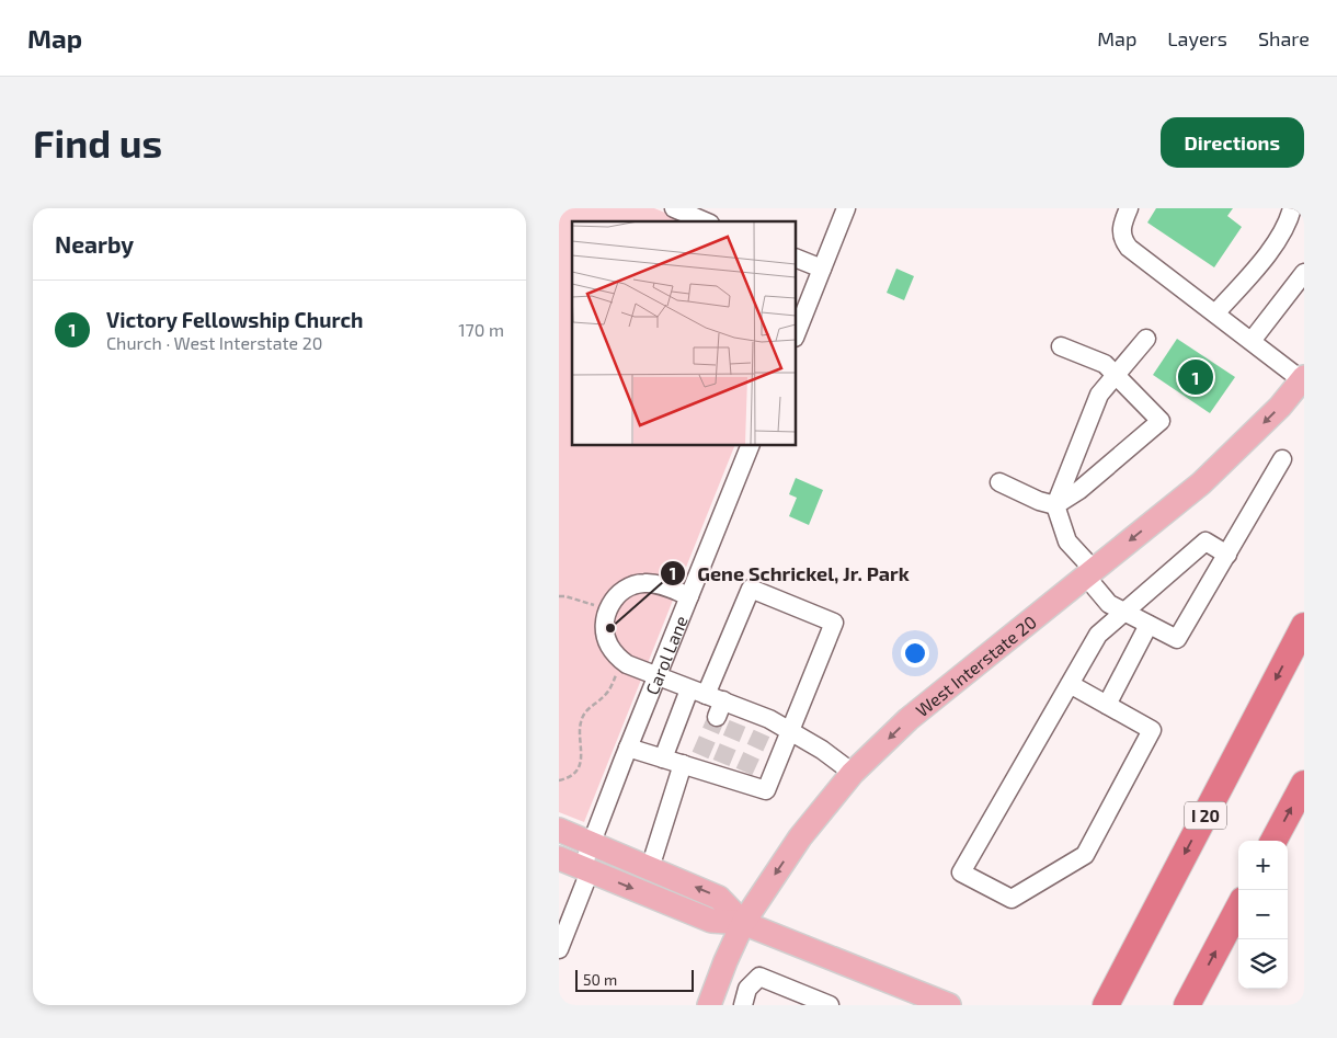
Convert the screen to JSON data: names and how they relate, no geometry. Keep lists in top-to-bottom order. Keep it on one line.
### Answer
{"streets":{"highway":["I 20"],"main road":["West Interstate 20"],"street":["Carol Lane"]},"one_way":["West Interstate 20"],"places":["Gene Schrickel, Jr. Park"],"scale_bar":"50 m","page":{"header":"Map","nav":["Map","Layers","Share"],"buttons":"Directions","title":"Find us","heading":"Nearby","list":[{"mark":"1","name":"Victory Fellowship Church","note":"Church · West Interstate 20","value":"170 m"}],"pins":"1","map_buttons":["+","−"],"scale":"50 m"}}
